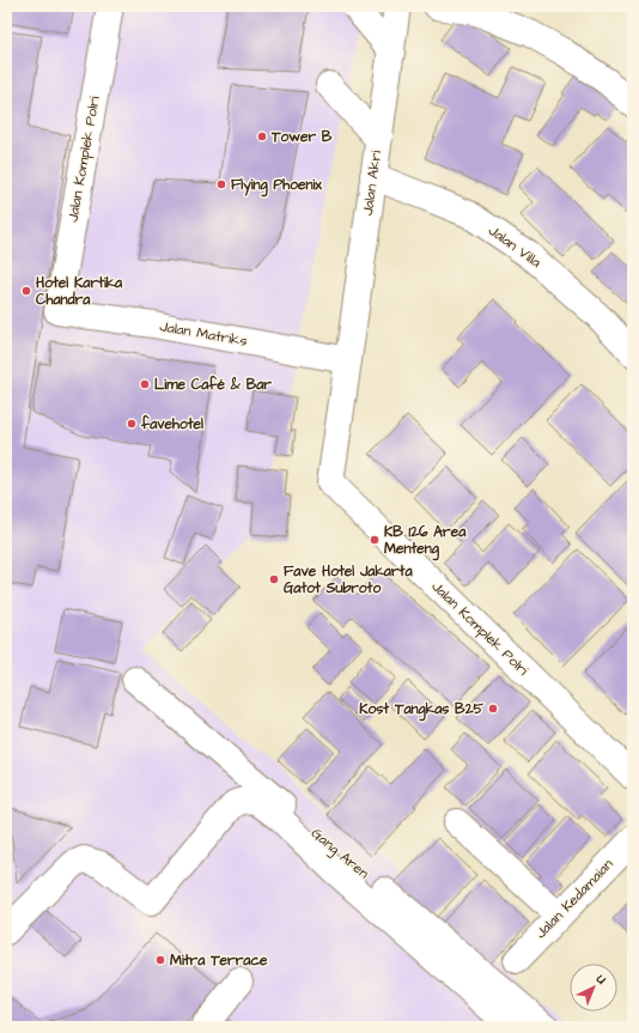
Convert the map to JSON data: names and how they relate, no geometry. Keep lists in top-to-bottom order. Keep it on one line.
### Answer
{"streets":{"street":["Jalan Komplek Polri","Jalan Akri","Jalan Villa","Jalan Matriks","Gang Aren","Jalan Kedamaian"]},"crossings":[["Jalan Komplek Polri","Jalan Akri"],["Jalan Komplek Polri","Jalan Matriks"],["Jalan Akri","Jalan Villa"],["Jalan Akri","Jalan Matriks"]],"places":["Tower B","Flying Phoenix","Hotel Kartika Chandra","Lime Café & Bar","favehotel","KB 126 Area Menteng","Fave Hotel Jakarta Gatot Subroto","Kost Tangkas B25","Mitra Terrace"],"north":"top right"}
